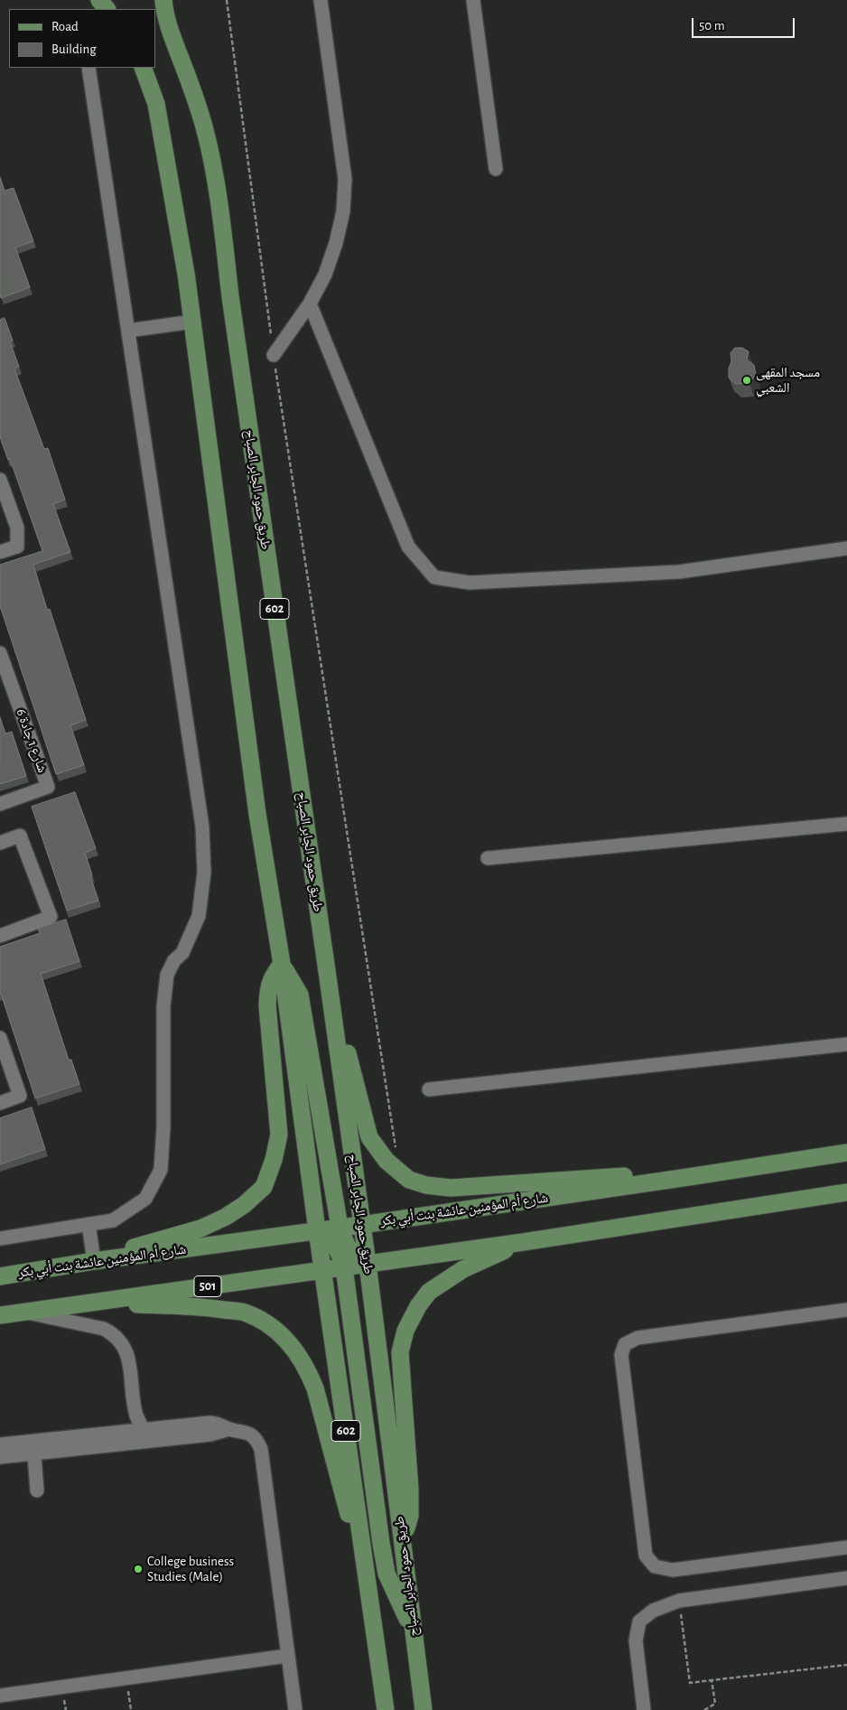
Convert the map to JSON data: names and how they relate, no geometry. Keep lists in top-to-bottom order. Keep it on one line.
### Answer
{"streets":{"main road":["طريق حمود الجابر الصباح","602","شارع أم المؤمنين عائشة بنت أبي بكر","501"],"street":["شارع 1 جادة 6"]},"crossings":[["طريق حمود الجابر الصباح","شارع أم المؤمنين عائشة بنت أبي بكر"],["602","شارع أم المؤمنين عائشة بنت أبي بكر"],["602","501"]],"places":["مسجد المقهى الشعبي","College business Studies (Male)"],"legend":["Road","Building"],"scale_bar":"50 m"}
